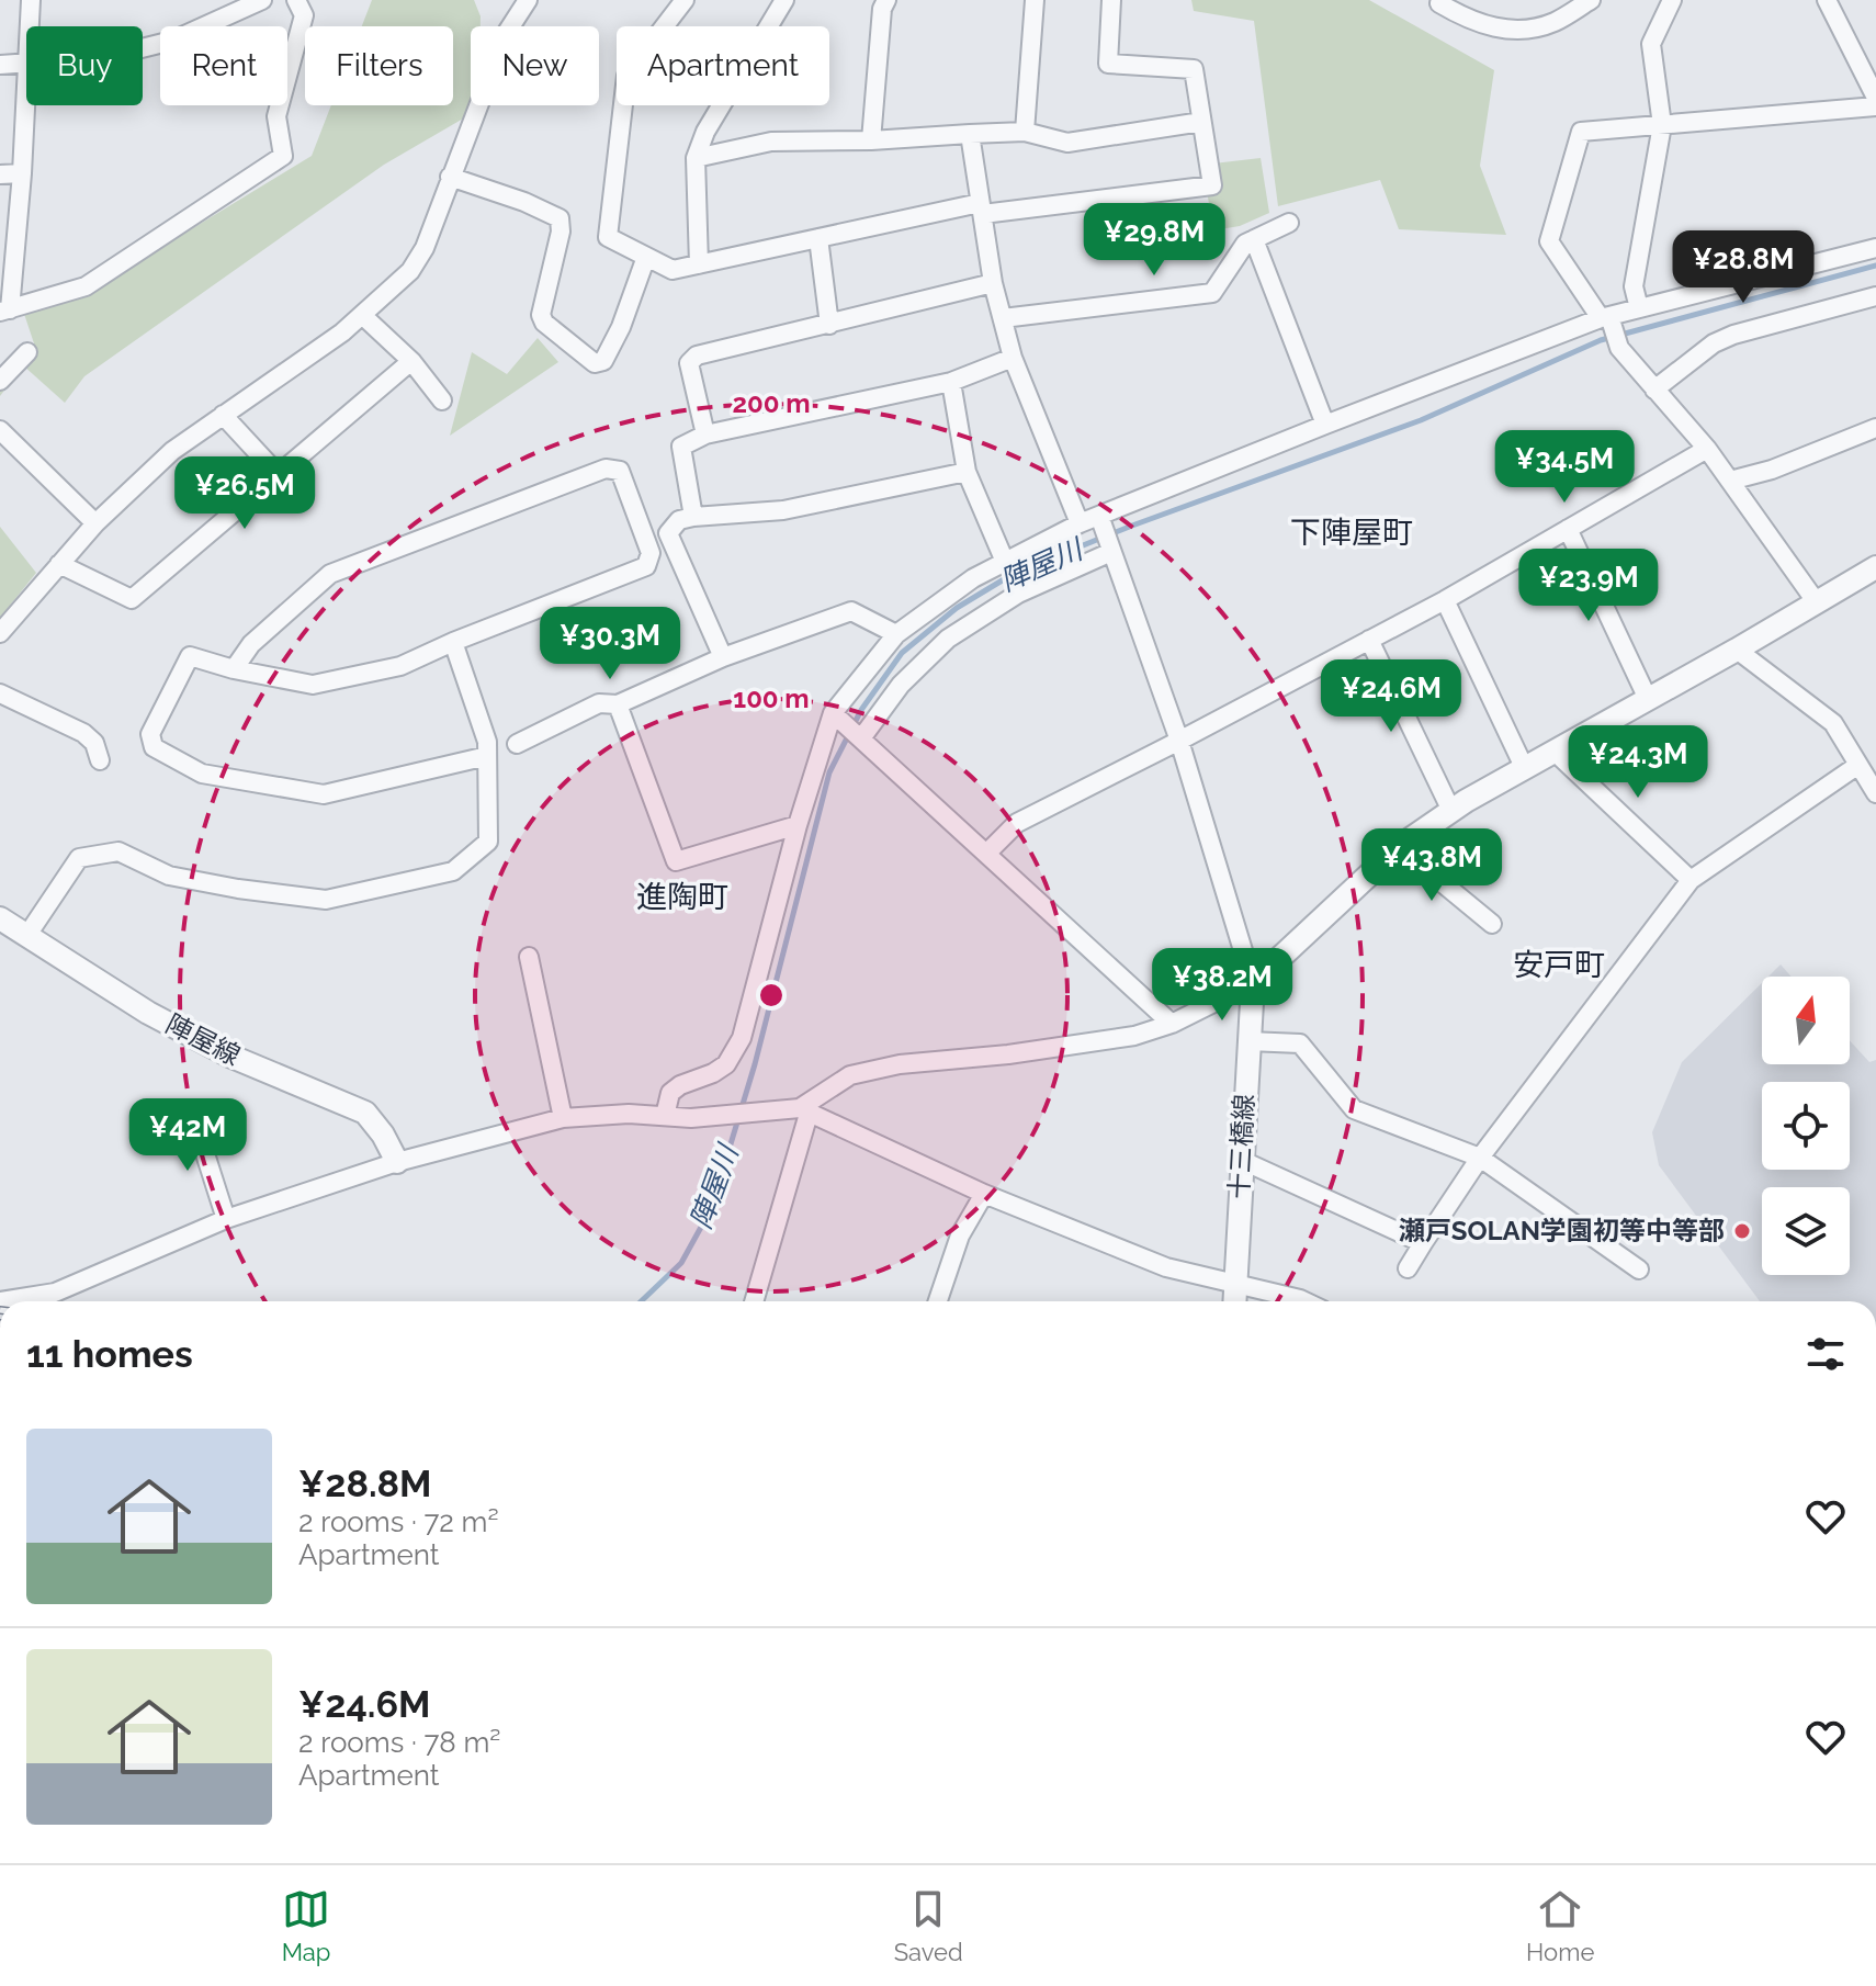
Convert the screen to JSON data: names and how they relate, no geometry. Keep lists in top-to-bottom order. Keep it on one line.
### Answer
{"streets":{"street":["陣屋線","十三橋線"]},"districts":["下陣屋町","進陶町","安戸町"],"water":["陣屋川"],"places":["瀬戸SOLAN学園初等中等部"],"north":"top","page":{"chip":["Buy","Rent","Filters","New","Apartment"],"price":["¥29.8M","¥28.8M","¥34.5M","¥26.5M","¥23.9M","¥30.3M","¥24.6M","¥24.3M","¥43.8M","¥38.2M","¥42M"],"heading":"11 homes","list":[{"name":"¥28.8M","note":"2 rooms · 72 m² · Apartment"},{"name":"¥24.6M","note":"2 rooms · 78 m² · Apartment"}],"tabs":["Map","Saved","Home"]},"rings":["200 m","100 m"]}
